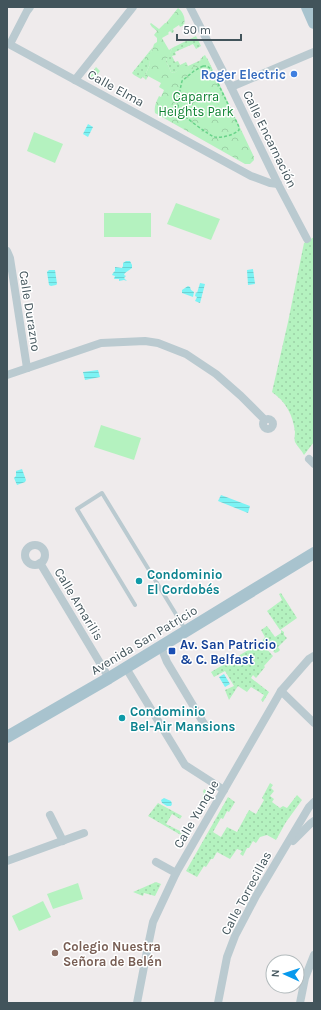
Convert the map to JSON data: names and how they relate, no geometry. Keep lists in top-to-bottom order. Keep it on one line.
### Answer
{"streets":{"main road":["Avenida San Patricio"],"street":["Calle Elma","Calle Encarnación","Calle Durazno","Calle Amarilis","Calle Yunque","Calle Torrecillas"]},"crossings":[["Calle Elma","Calle Encarnación"],["Calle Amarilis","Avenida San Patricio"]],"parks":["Caparra Heights Park"],"places":{"other":["Roger Electric","Condominio El Cordobés","Condominio Bel-Air Mansions","Colegio Nuestra Señora de Belén"],"transit":["Av. San Patricio & C. Belfast"]},"scale_bar":"50 m","north":"left"}
